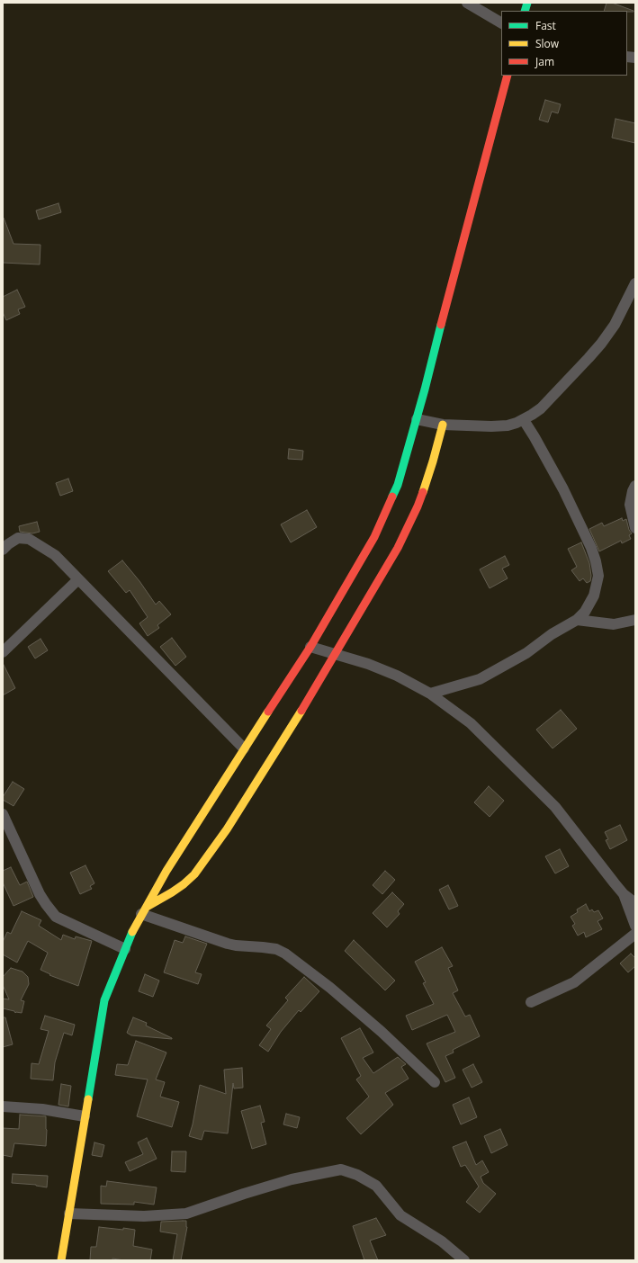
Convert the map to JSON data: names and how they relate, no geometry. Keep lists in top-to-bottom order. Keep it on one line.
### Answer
{"legend":["Fast","Slow","Jam"]}
